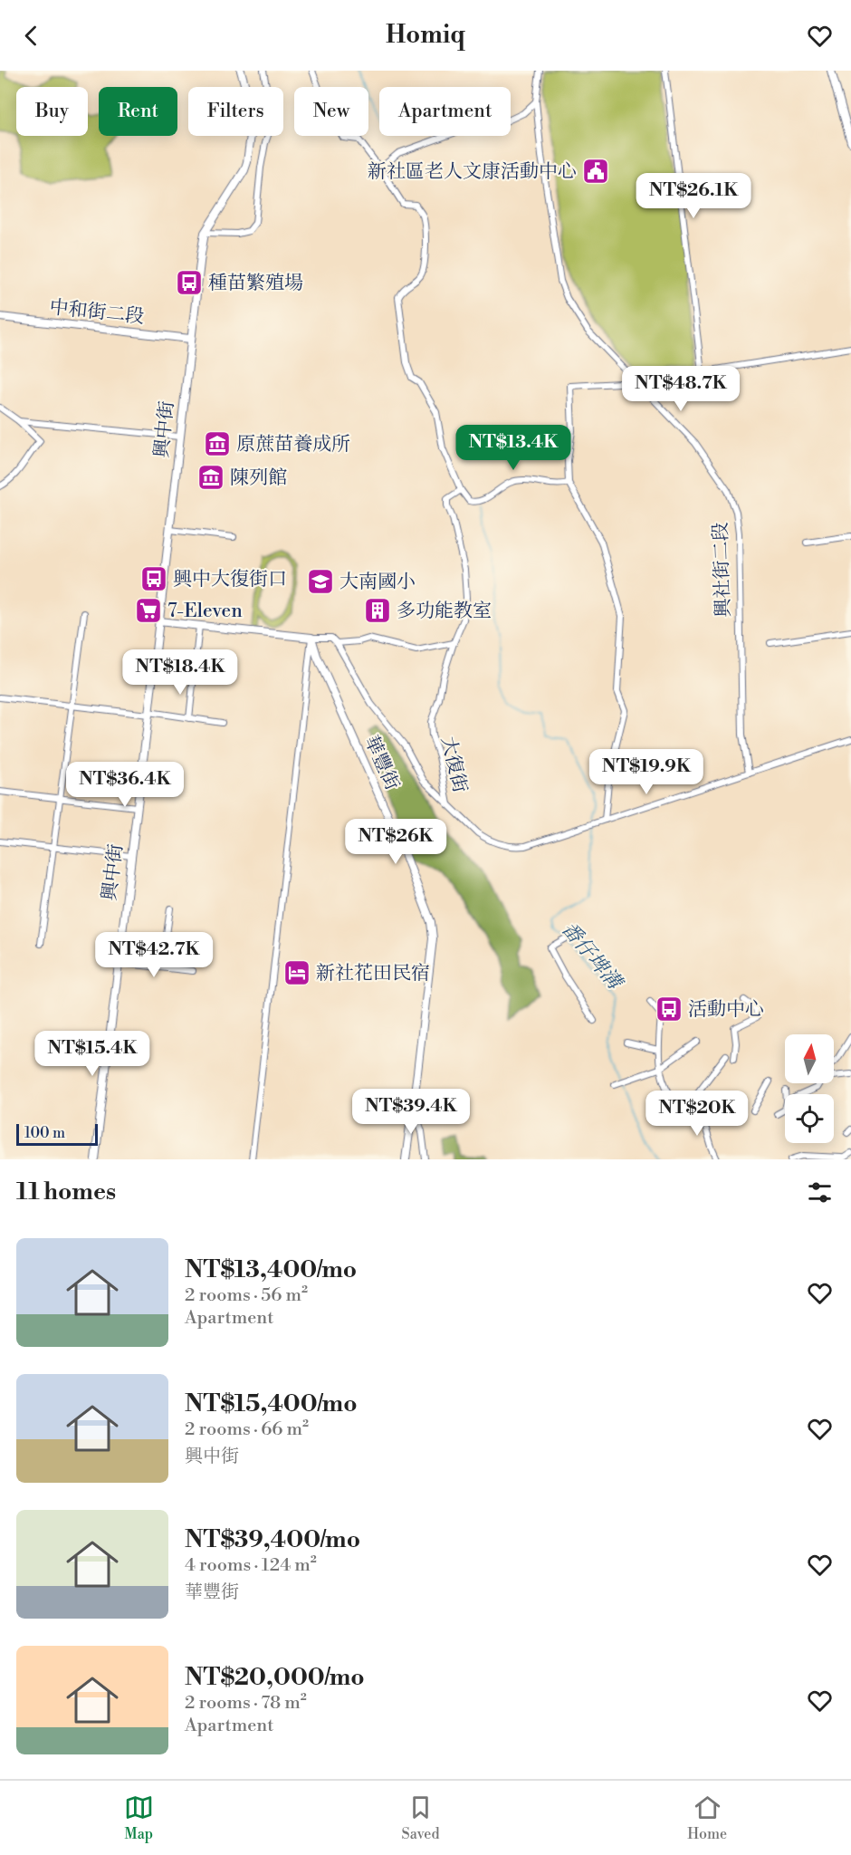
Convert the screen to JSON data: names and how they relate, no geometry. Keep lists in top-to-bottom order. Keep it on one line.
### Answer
{"streets":{"street":["中和街二段","興中街","興社街二段","華豐街","大復街"]},"crossings":[["中和街二段","興中街"]],"water":["番仔埤溝"],"places":{"public building":["新社區老人文康活動中心"],"bus stop":["種苗繁殖場","興中大復街口","活動中心"],"museum":["原蔗苗養成所","陳列館"],"school or university":["大南國小"],"supermarket":["7-Eleven"],"building":["多功能教室"],"hotel":["新社花田民宿"]},"scale_bar":"100 m","north":"top","page":{"header":"Homiq","chip":["Buy","Rent","Filters","New","Apartment"],"price":["NT$26.1K","NT$48.7K","NT$13.4K","NT$18.4K","NT$19.9K","NT$36.4K","NT$26K","NT$42.7K","NT$15.4K","NT$39.4K","NT$20K"],"scale":"100 m","heading":"11 homes","list":[{"name":"NT$13,400/mo","note":"2 rooms · 56 m² · Apartment"},{"name":"NT$15,400/mo","note":"2 rooms · 66 m² · 興中街"},{"name":"NT$39,400/mo","note":"4 rooms · 124 m² · 華豐街"},{"name":"NT$20,000/mo","note":"2 rooms · 78 m² · Apartment"}],"tabs":["Map","Saved","Home"]}}
